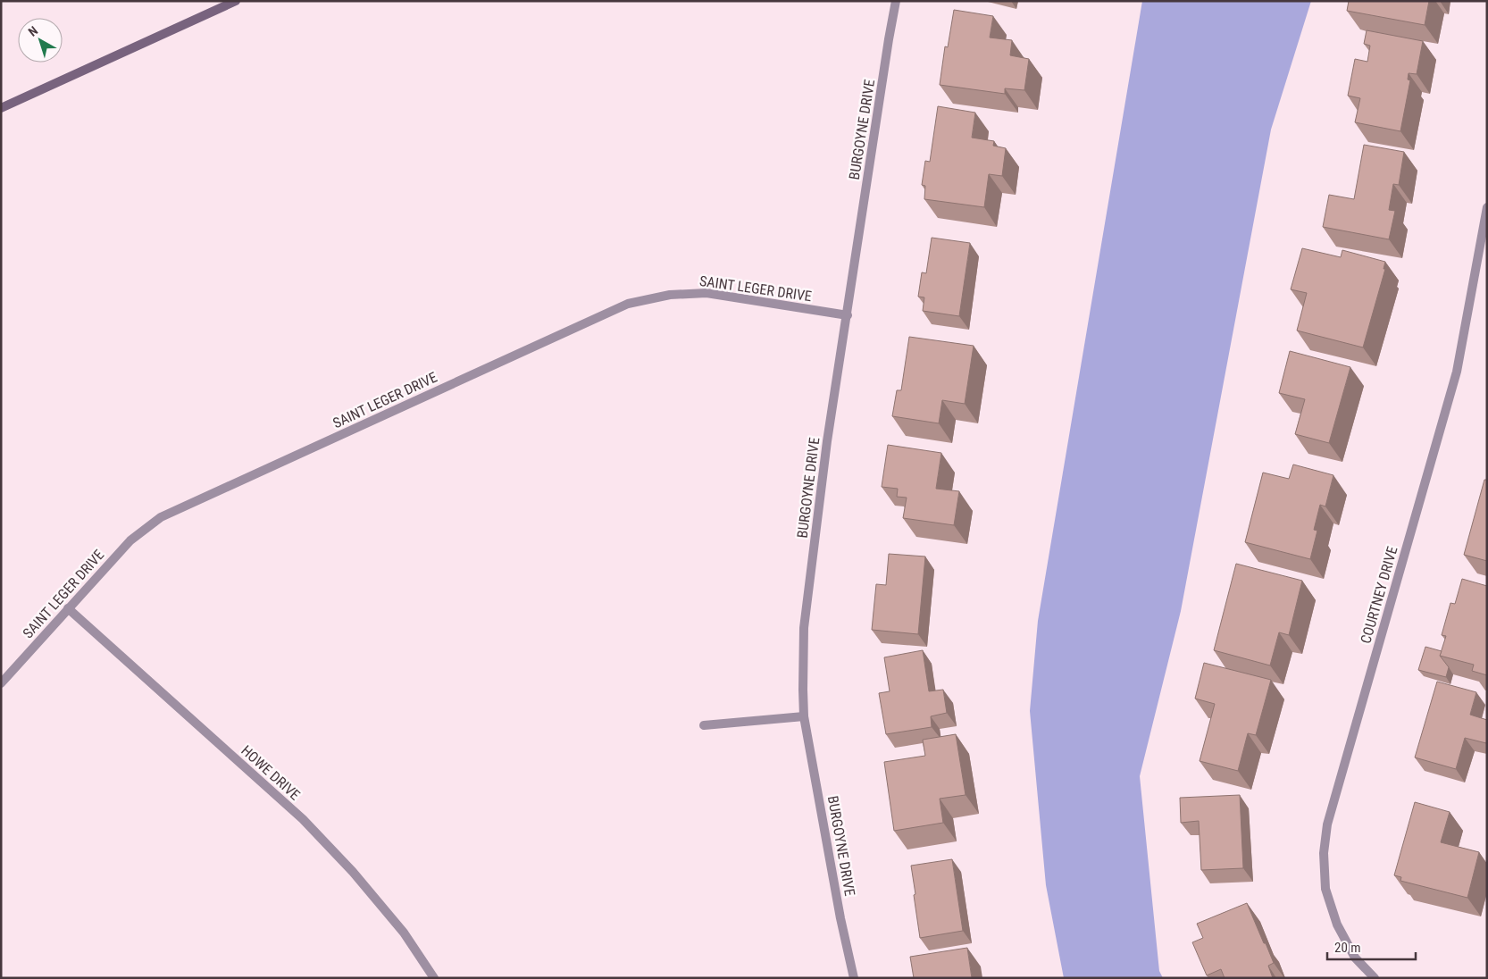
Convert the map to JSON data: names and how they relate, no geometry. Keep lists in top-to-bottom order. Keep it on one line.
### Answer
{"streets":{"street":["BURGOYNE DRIVE","SAINT LEGER DRIVE","COURTNEY DRIVE","HOWE DRIVE"]},"crossings":[["BURGOYNE DRIVE","SAINT LEGER DRIVE"],["SAINT LEGER DRIVE","HOWE DRIVE"]],"scale_bar":"20 m","north":"top left"}
